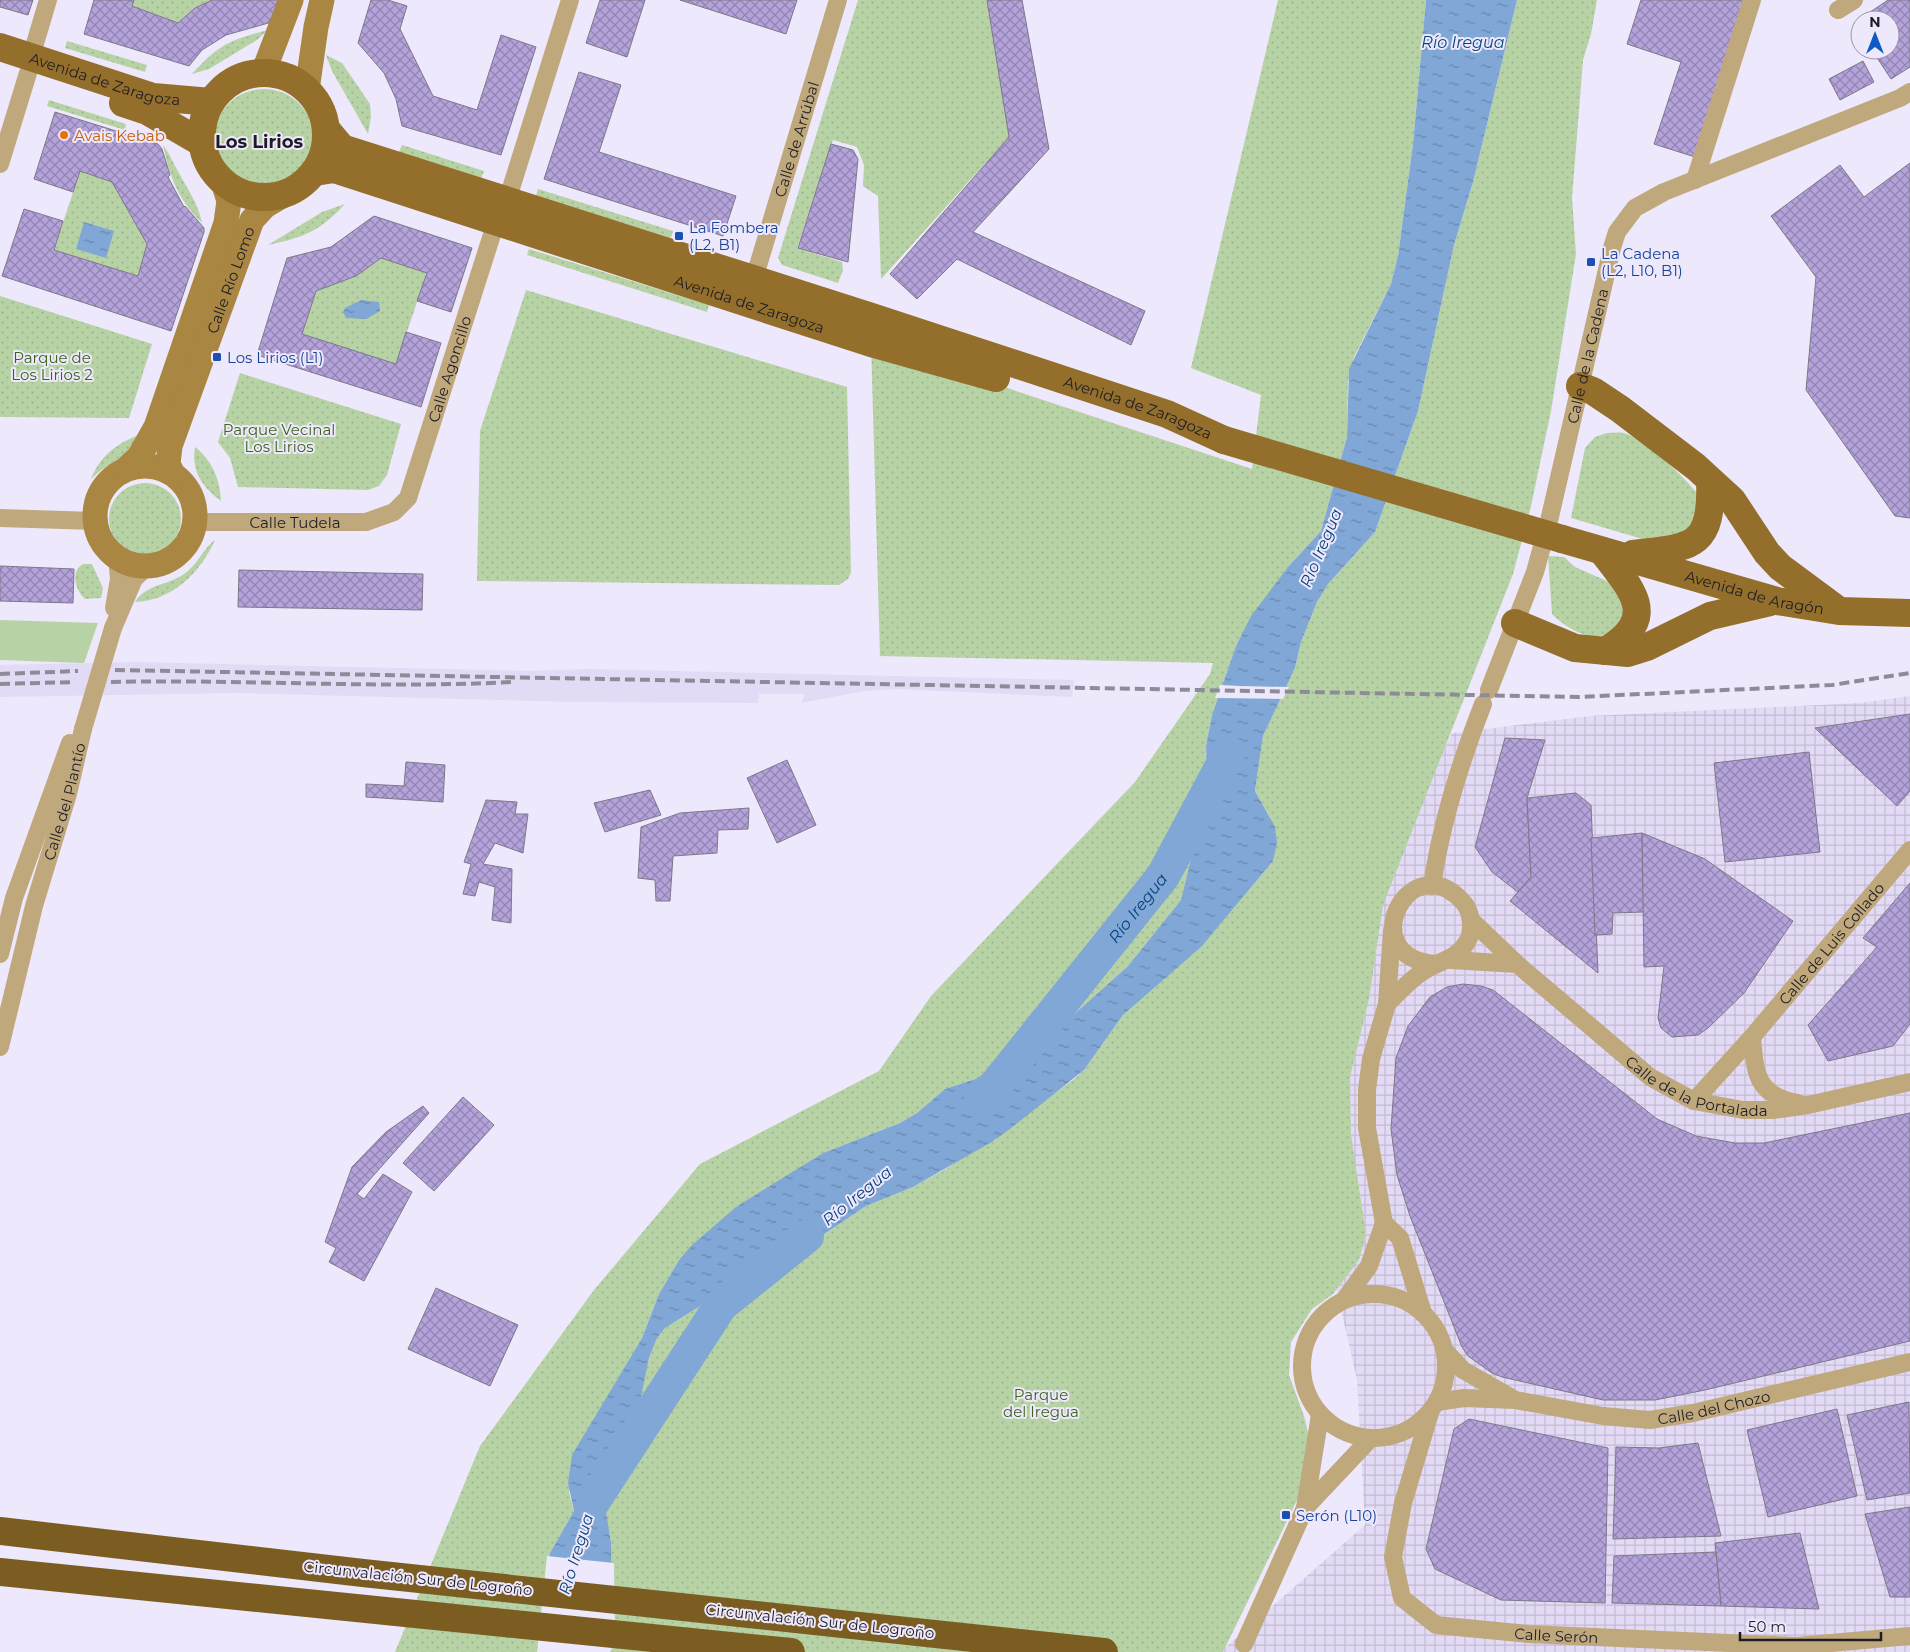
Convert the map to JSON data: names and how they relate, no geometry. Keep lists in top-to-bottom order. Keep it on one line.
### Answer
{"streets":{"highway":["Circunvalación Sur de Logroño"],"main road":["Avenida de Zaragoza","Calle Río Lomo","Avenida de Aragón"],"street":["Calle de Arrúbal","Calle de la Cadena","Calle Agoncillo","Calle Tudela","Calle del Plantío","Calle de Luis Collado","Calle de la Portalada","Calle del Chozo","Calle Serón"]},"crossings":[["Avenida de Zaragoza","Calle de Arrúbal"],["Avenida de Zaragoza","Calle Río Lomo"],["Avenida de Zaragoza","Calle Agoncillo"],["Avenida de Zaragoza","Avenida de Aragón"],["Calle Río Lomo","Calle Tudela"],["Calle Río Lomo","Calle del Plantío"],["Calle de la Cadena","Calle de la Portalada"],["Calle Agoncillo","Calle Tudela"],["Calle Tudela","Calle del Plantío"],["Calle de Luis Collado","Calle de la Portalada"],["Calle del Chozo","Calle Serón"]],"districts":["Los Lirios"],"water":["Río Iregua"],"parks":["Parque de Los Lirios 2","Parque Vecinal Los Lirios","Parque del Iregua"],"places":{"other":["Avais Kebab"],"transit":["La Fombera (L2, B1)","La Cadena (L2, L10, B1)","Los Lirios (L1)","Serón (L10)"]},"scale_bar":"50 m","north":"top"}
